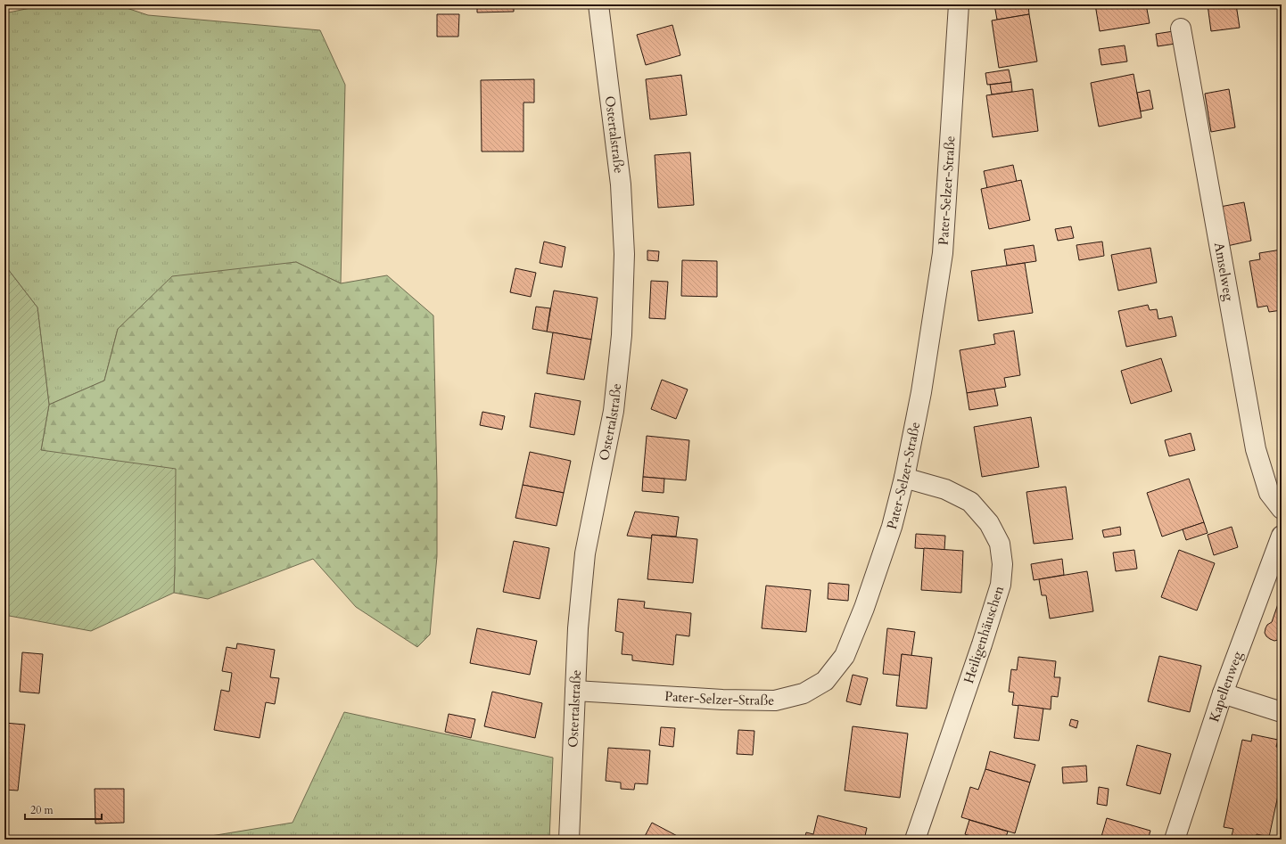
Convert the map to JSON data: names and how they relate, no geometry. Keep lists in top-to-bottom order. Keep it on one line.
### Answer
{"streets":{"street":["Ostertalstraße","Pater-Selzer-Straße","Amselweg","Heiligenhäuschen","Kapellenweg"]},"crossings":[["Ostertalstraße","Pater-Selzer-Straße"],["Pater-Selzer-Straße","Heiligenhäuschen"]],"scale_bar":"20 m"}
